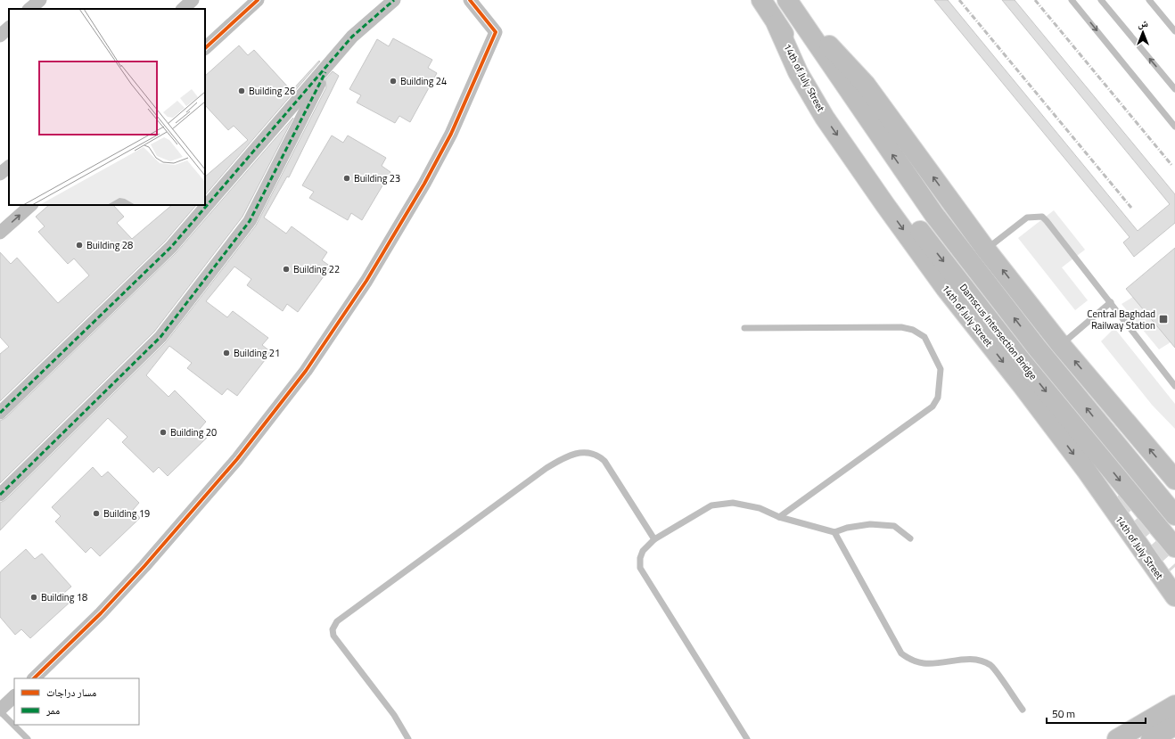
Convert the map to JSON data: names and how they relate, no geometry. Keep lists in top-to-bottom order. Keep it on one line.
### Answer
{"streets":{"main road":["14th of July Street","Damscus Intersection Bridge"]},"crossings":[["14th of July Street","Damscus Intersection Bridge"]],"places":{"other":["Building 24","Building 26","Building 23","Building 28","Building 22","Building 21","Building 20","Building 19","Building 18"],"transit":["Central Baghdad Railway Station"]},"legend":["مسار دراجات","ممر"],"scale_bar":"50 m","north":"top"}
